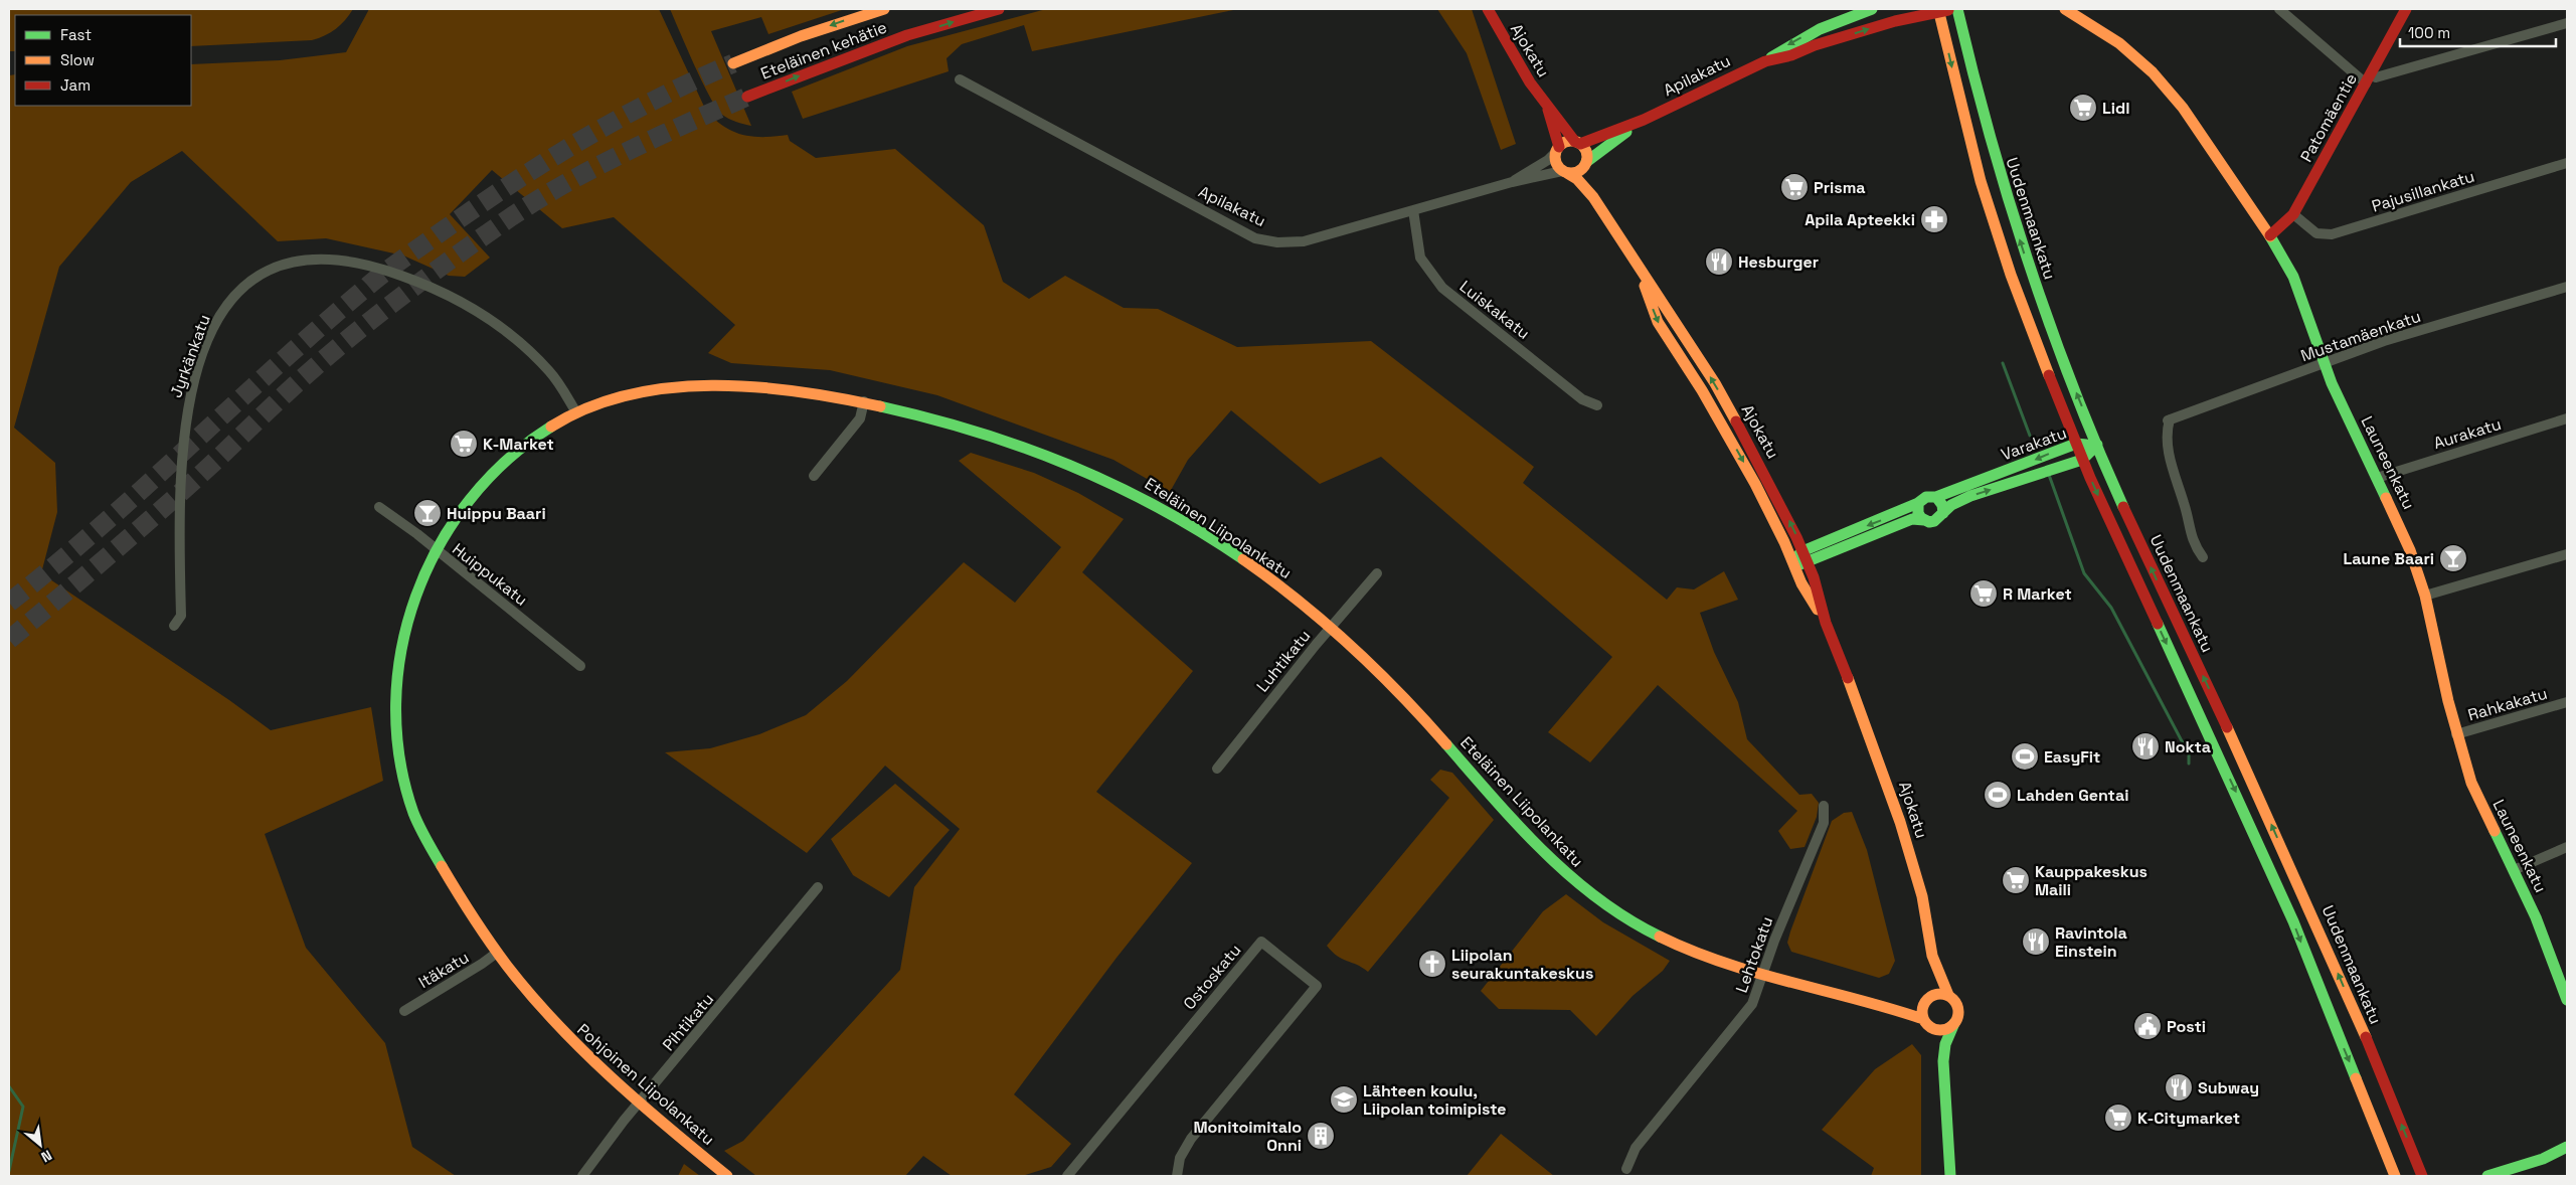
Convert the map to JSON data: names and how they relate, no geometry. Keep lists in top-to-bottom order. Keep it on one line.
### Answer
{"streets":{"main road":["Eteläinen kehätie","Ajokatu","Apilakatu","Patomäentie","Uudenmaankatu","Varakatu","Launeenkatu","Eteläinen Liipolankatu","Pohjoinen Liipolankatu"],"street":["Pajusillankatu","Luiskakatu","Mustamäenkatu","Jyrkänkatu","Aurakatu","Huippukatu","Luhtikatu","Rahkakatu","Lehtokatu","Itäkatu","Ostoskatu","Pihtikatu"]},"crossings":[["Ajokatu","Apilakatu"],["Ajokatu","Eteläinen Liipolankatu"],["Apilakatu","Uudenmaankatu"],["Apilakatu","Luiskakatu"],["Patomäentie","Pajusillankatu"],["Patomäentie","Launeenkatu"],["Uudenmaankatu","Varakatu"],["Mustamäenkatu","Launeenkatu"],["Jyrkänkatu","Eteläinen Liipolankatu"],["Aurakatu","Launeenkatu"],["Launeenkatu","Rahkakatu"],["Eteläinen Liipolankatu","Huippukatu"],["Eteläinen Liipolankatu","Luhtikatu"],["Eteläinen Liipolankatu","Lehtokatu"],["Eteläinen Liipolankatu","Pohjoinen Liipolankatu"],["Huippukatu","Pohjoinen Liipolankatu"],["Itäkatu","Pohjoinen Liipolankatu"],["Pihtikatu","Pohjoinen Liipolankatu"]],"places":{"supermarket":["Lidl","Prisma","K-Market","R Market","Kauppakeskus Maili","K-Citymarket"],"pharmacy":["Apila Apteekki"],"restaurant":["Hesburger","Nokta","Ravintola Einstein","Subway"],"bar":["Huippu Baari","Laune Baari"],"sports":["EasyFit","Lahden Gentai"],"church":["Liipolan seurakuntakeskus"],"public building":["Posti"],"school or university":["Lähteen koulu, Liipolan toimipiste"],"building":["Monitoimitalo Onni"]},"legend":["Fast","Slow","Jam"],"scale_bar":"100 m","north":"bottom right"}
